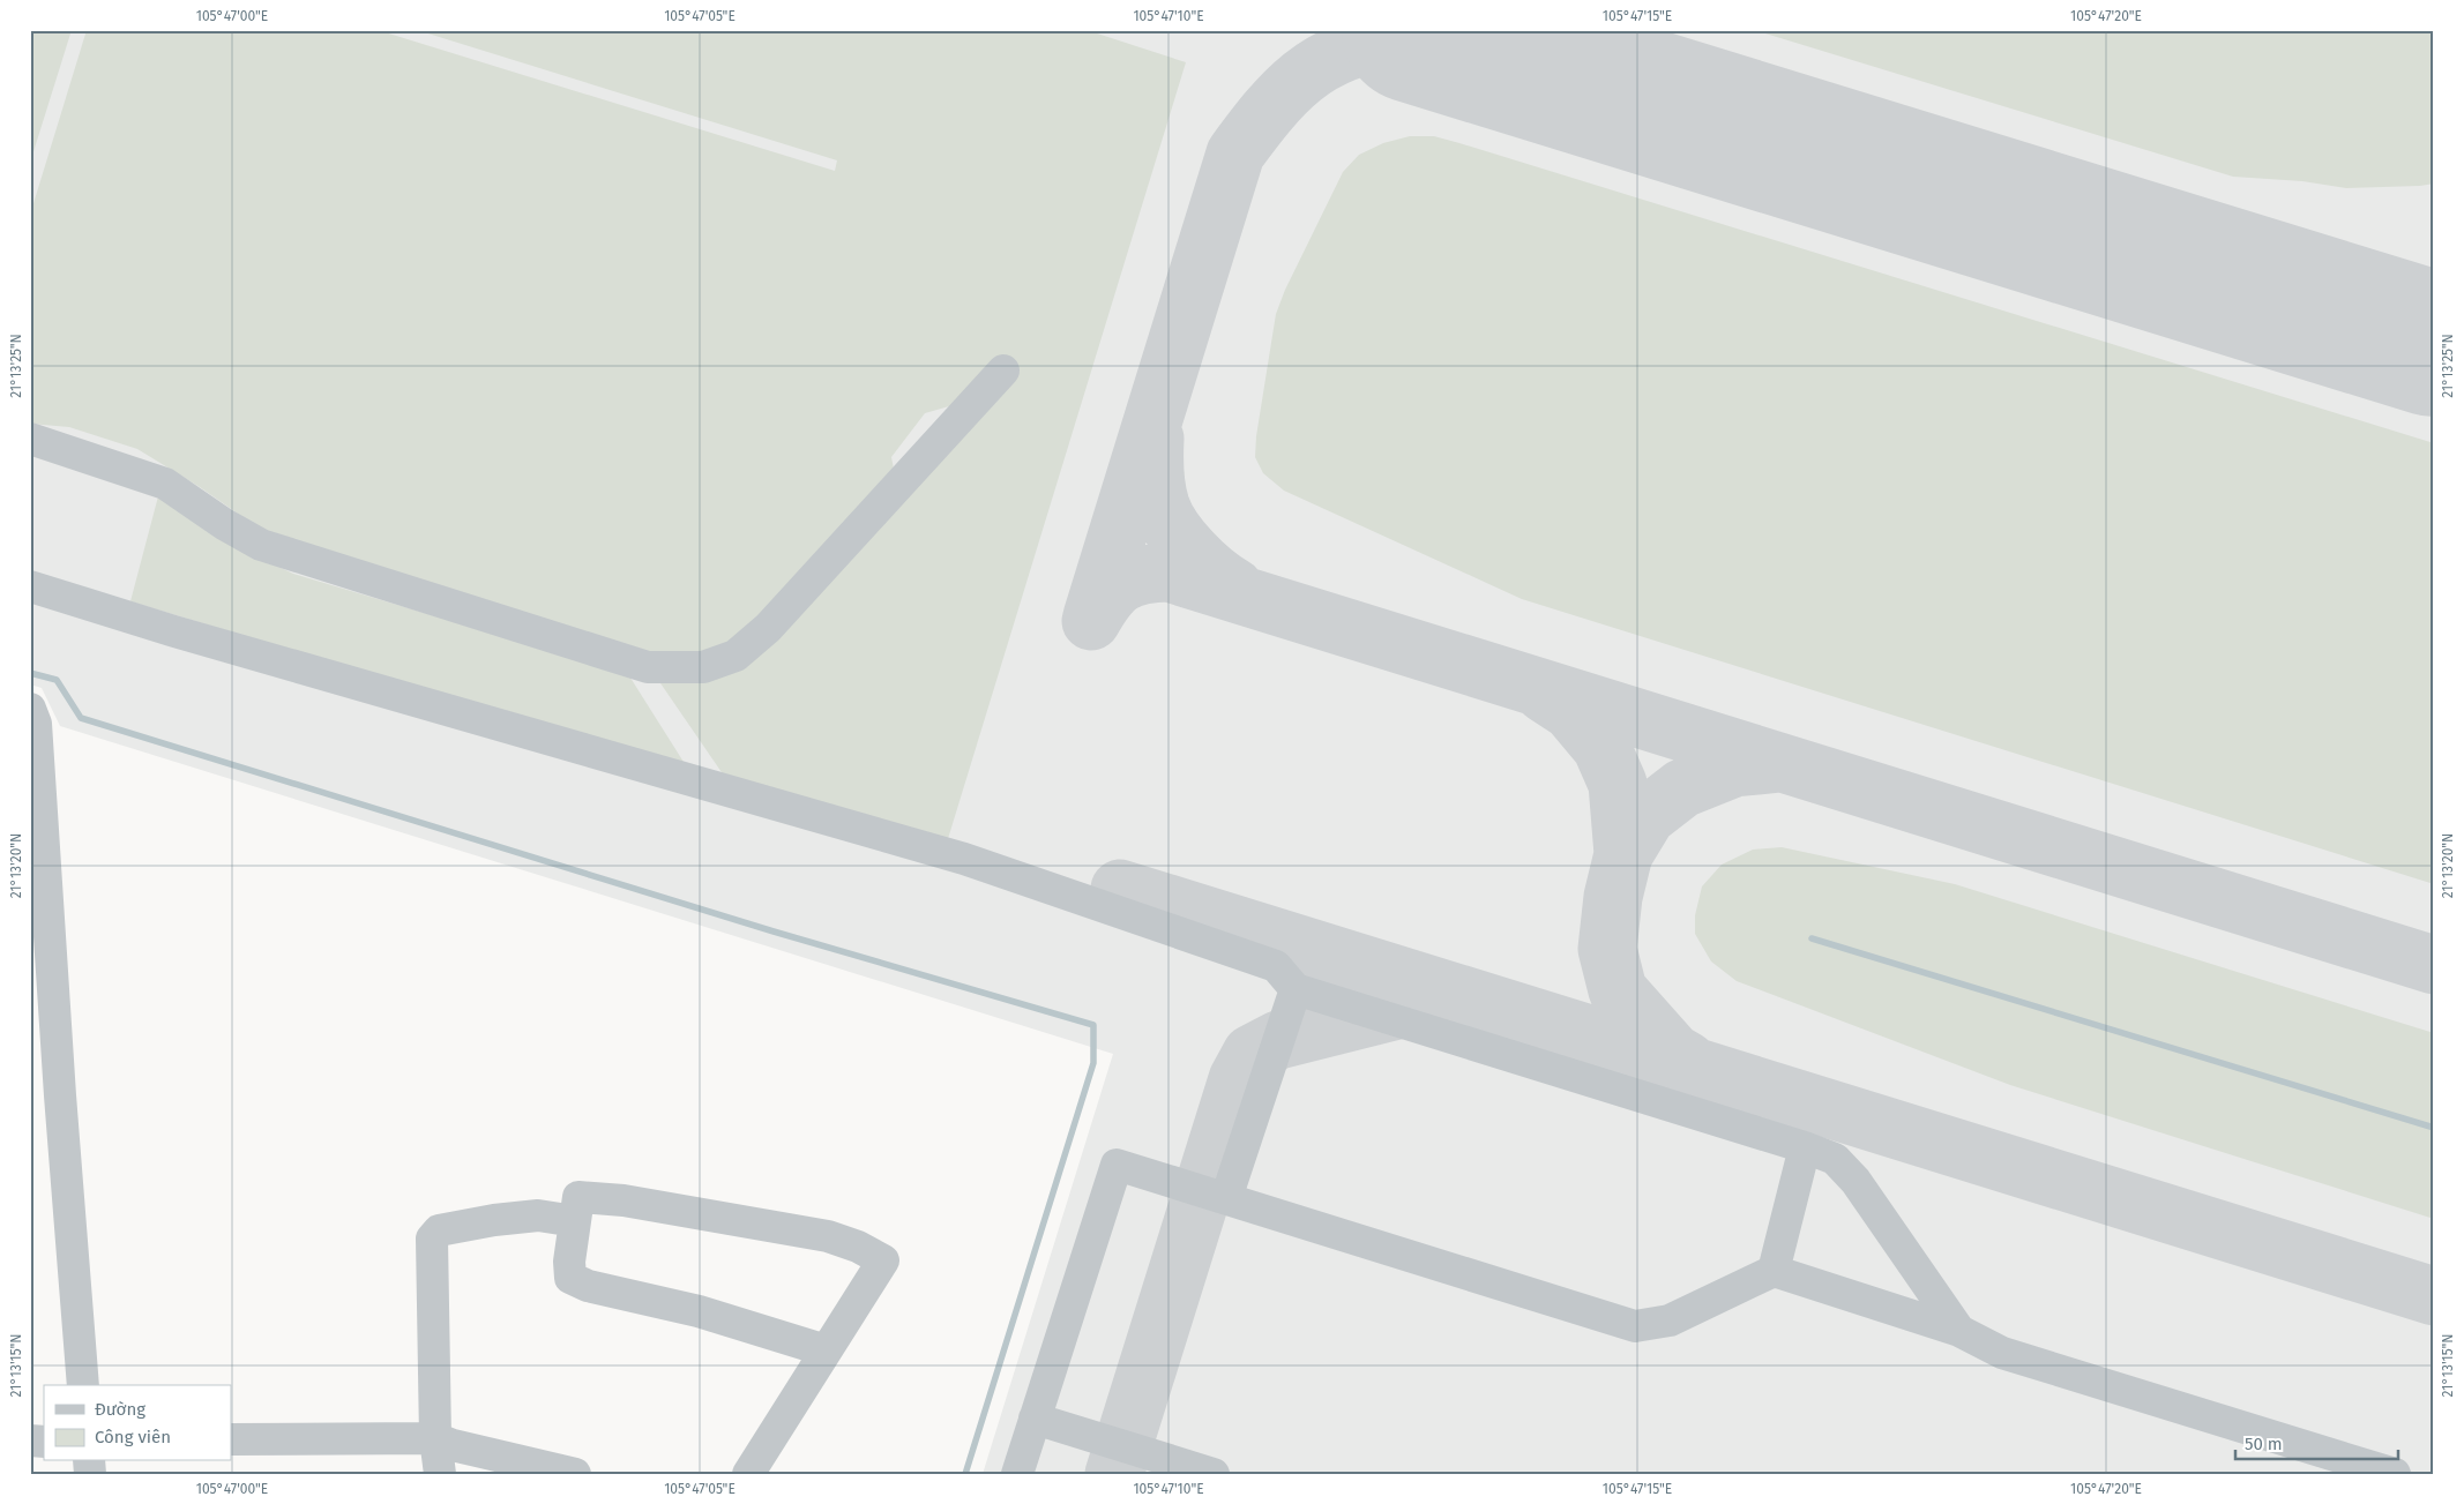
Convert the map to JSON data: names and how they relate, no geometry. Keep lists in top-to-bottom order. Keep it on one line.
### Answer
{"legend":["Đường","Công viên"],"scale_bar":"50 m","coordinates":["105°47'00\"E","105°47'05\"E","105°47'10\"E","105°47'15\"E","105°47'20\"E","21°13'25\"N","21°13'20\"N","21°13'15\"N"]}
